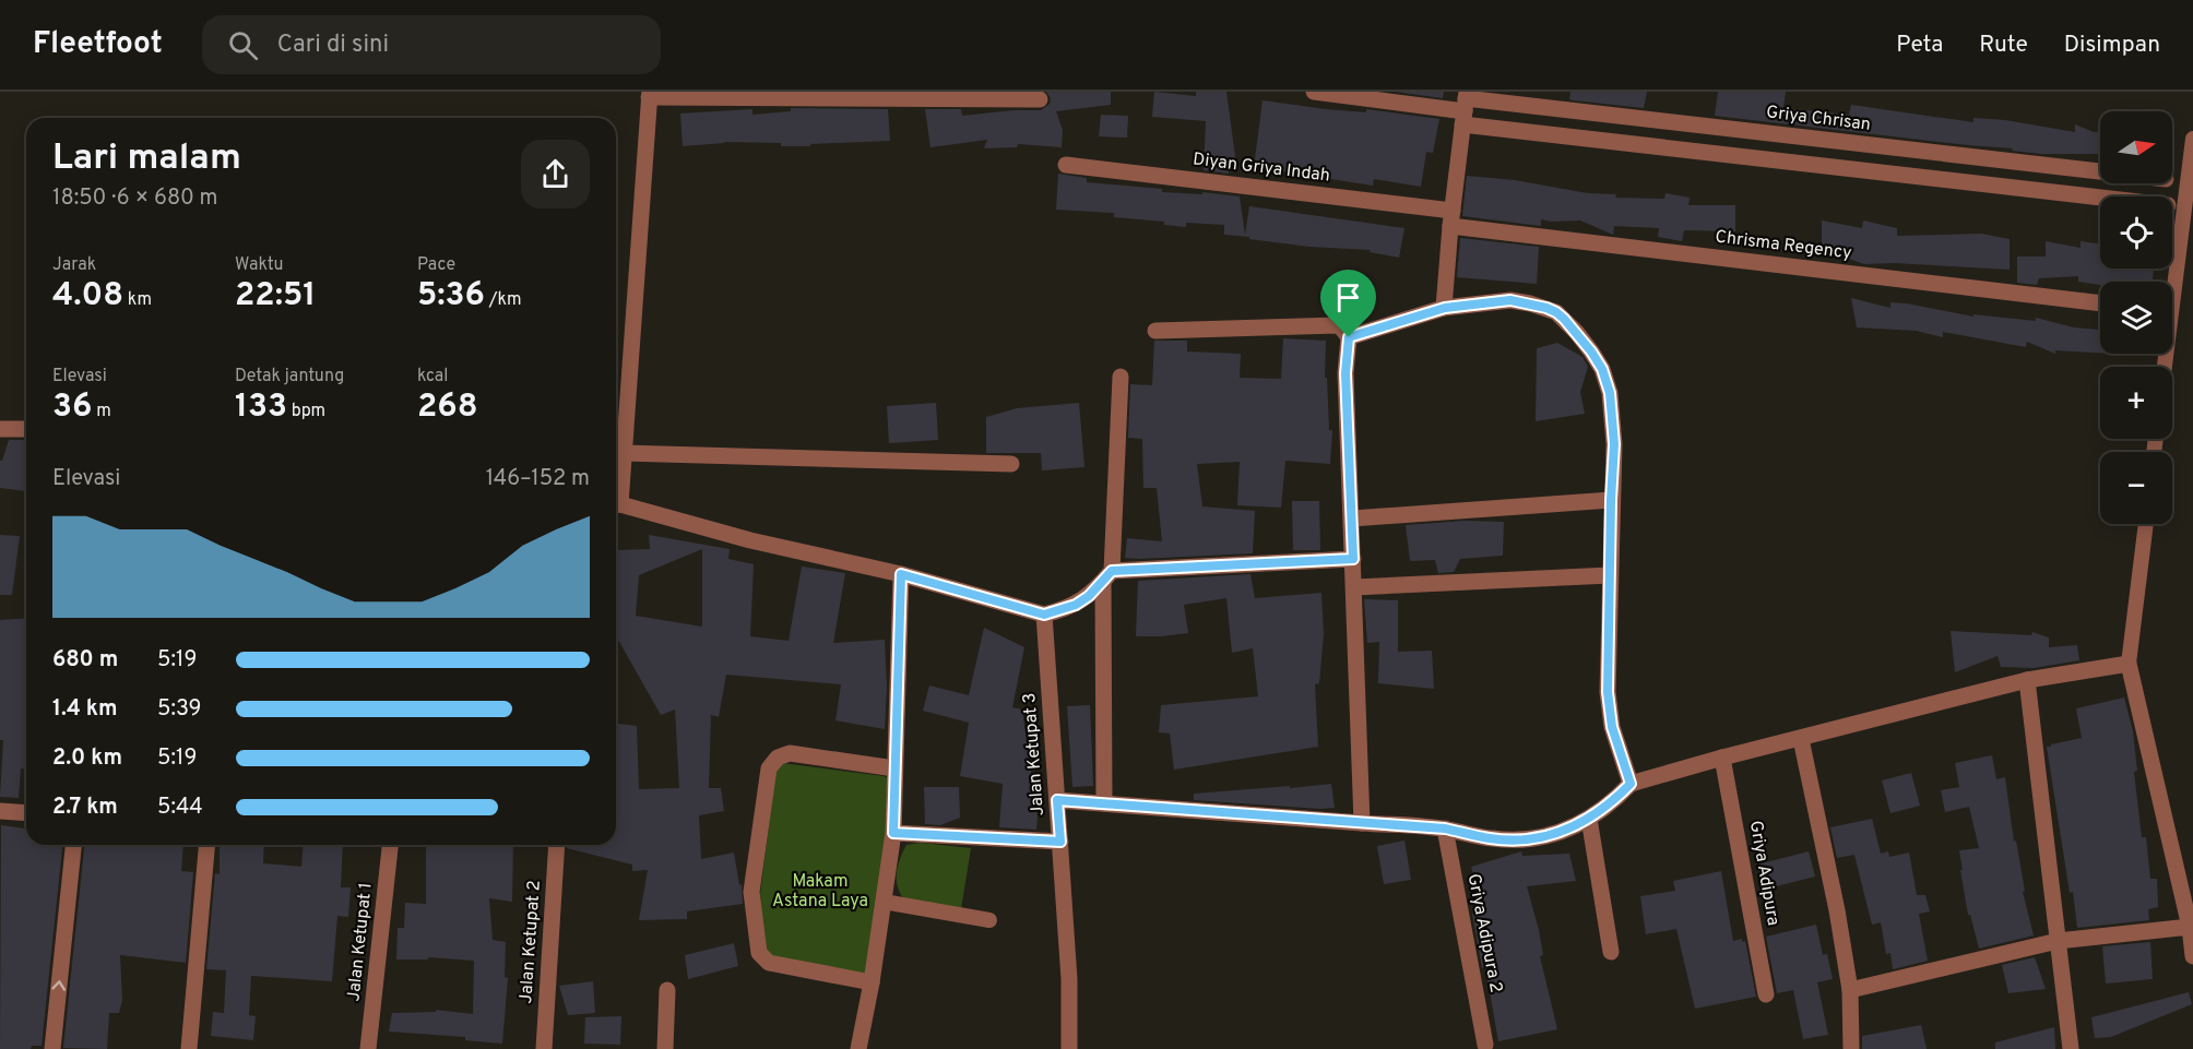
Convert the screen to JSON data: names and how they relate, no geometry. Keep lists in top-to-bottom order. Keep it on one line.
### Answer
{"streets":{"street":["Griya Chrisan","Diyan Griya Indah","Chrisma Regency","Jalan Ketupat 3","Griya Adipura","Griya Adipura 2","Jalan Ketupat 1","Jalan Ketupat 2"]},"crossings":[["Diyan Griya Indah","Chrisma Regency"]],"parks":["Makam Astana Laya"],"north":"right","page":{"header":"Fleetfoot","search":"Cari di sini","nav":["Peta","Rute","Disimpan"],"map_buttons":["+","−"],"heading":["Lari malam","18:50 · 6 × 680 m"],"stats":[["Jarak","4.08 km"],["Waktu","22:51"],["Pace","5:36 /km"],["Elevasi","36 m"],["Detak jantung","133 bpm"],["kcal","268"]],"chart":["Elevasi","146–152 m"],"list":[{"name":"680 m","note":"5:19"},{"name":"1.4 km","note":"5:39"},{"name":"2.0 km","note":"5:19"},{"name":"2.7 km","note":"5:44"}]}}
